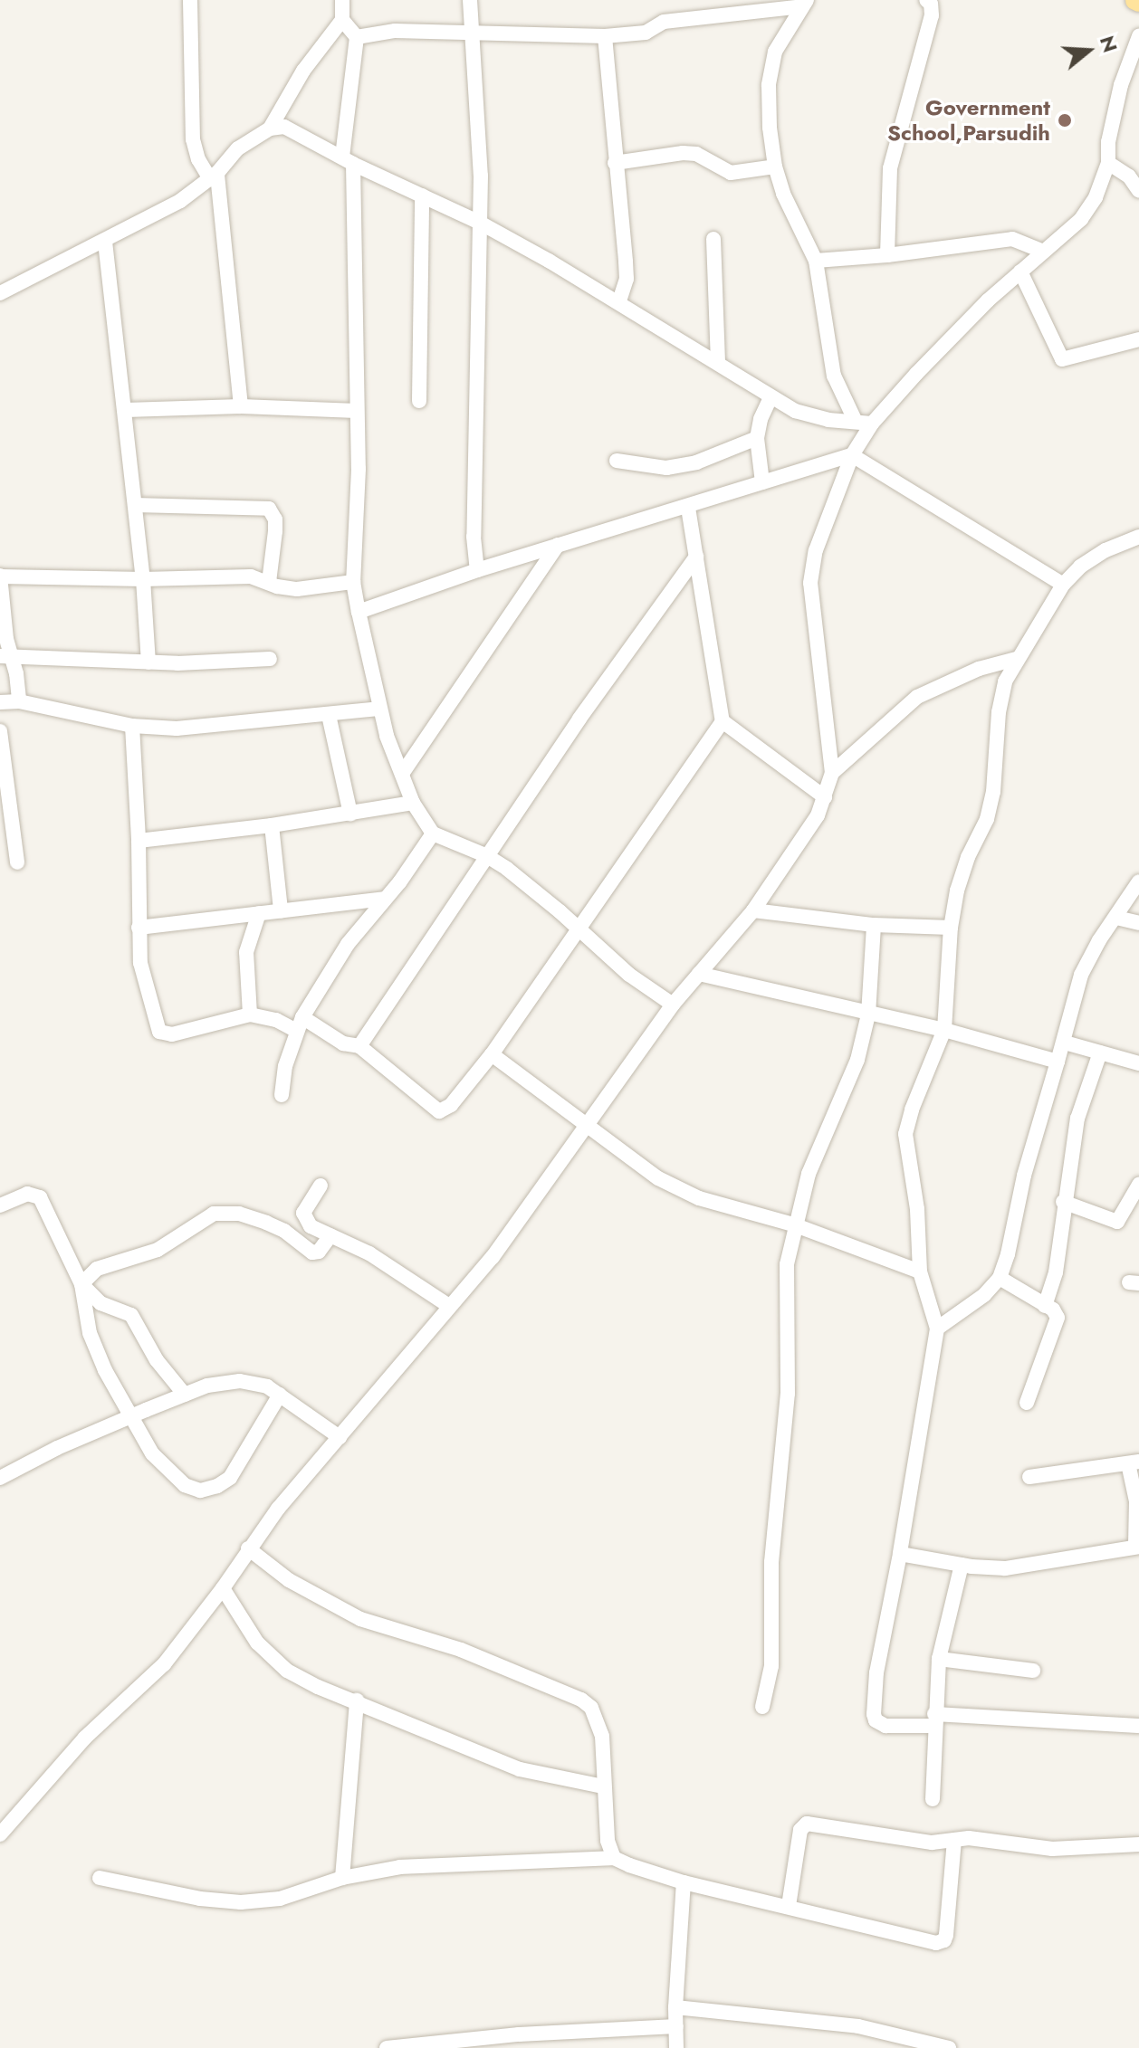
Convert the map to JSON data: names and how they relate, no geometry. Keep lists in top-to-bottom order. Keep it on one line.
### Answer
{"places":["Government School,Parsudih"],"north":"right"}
